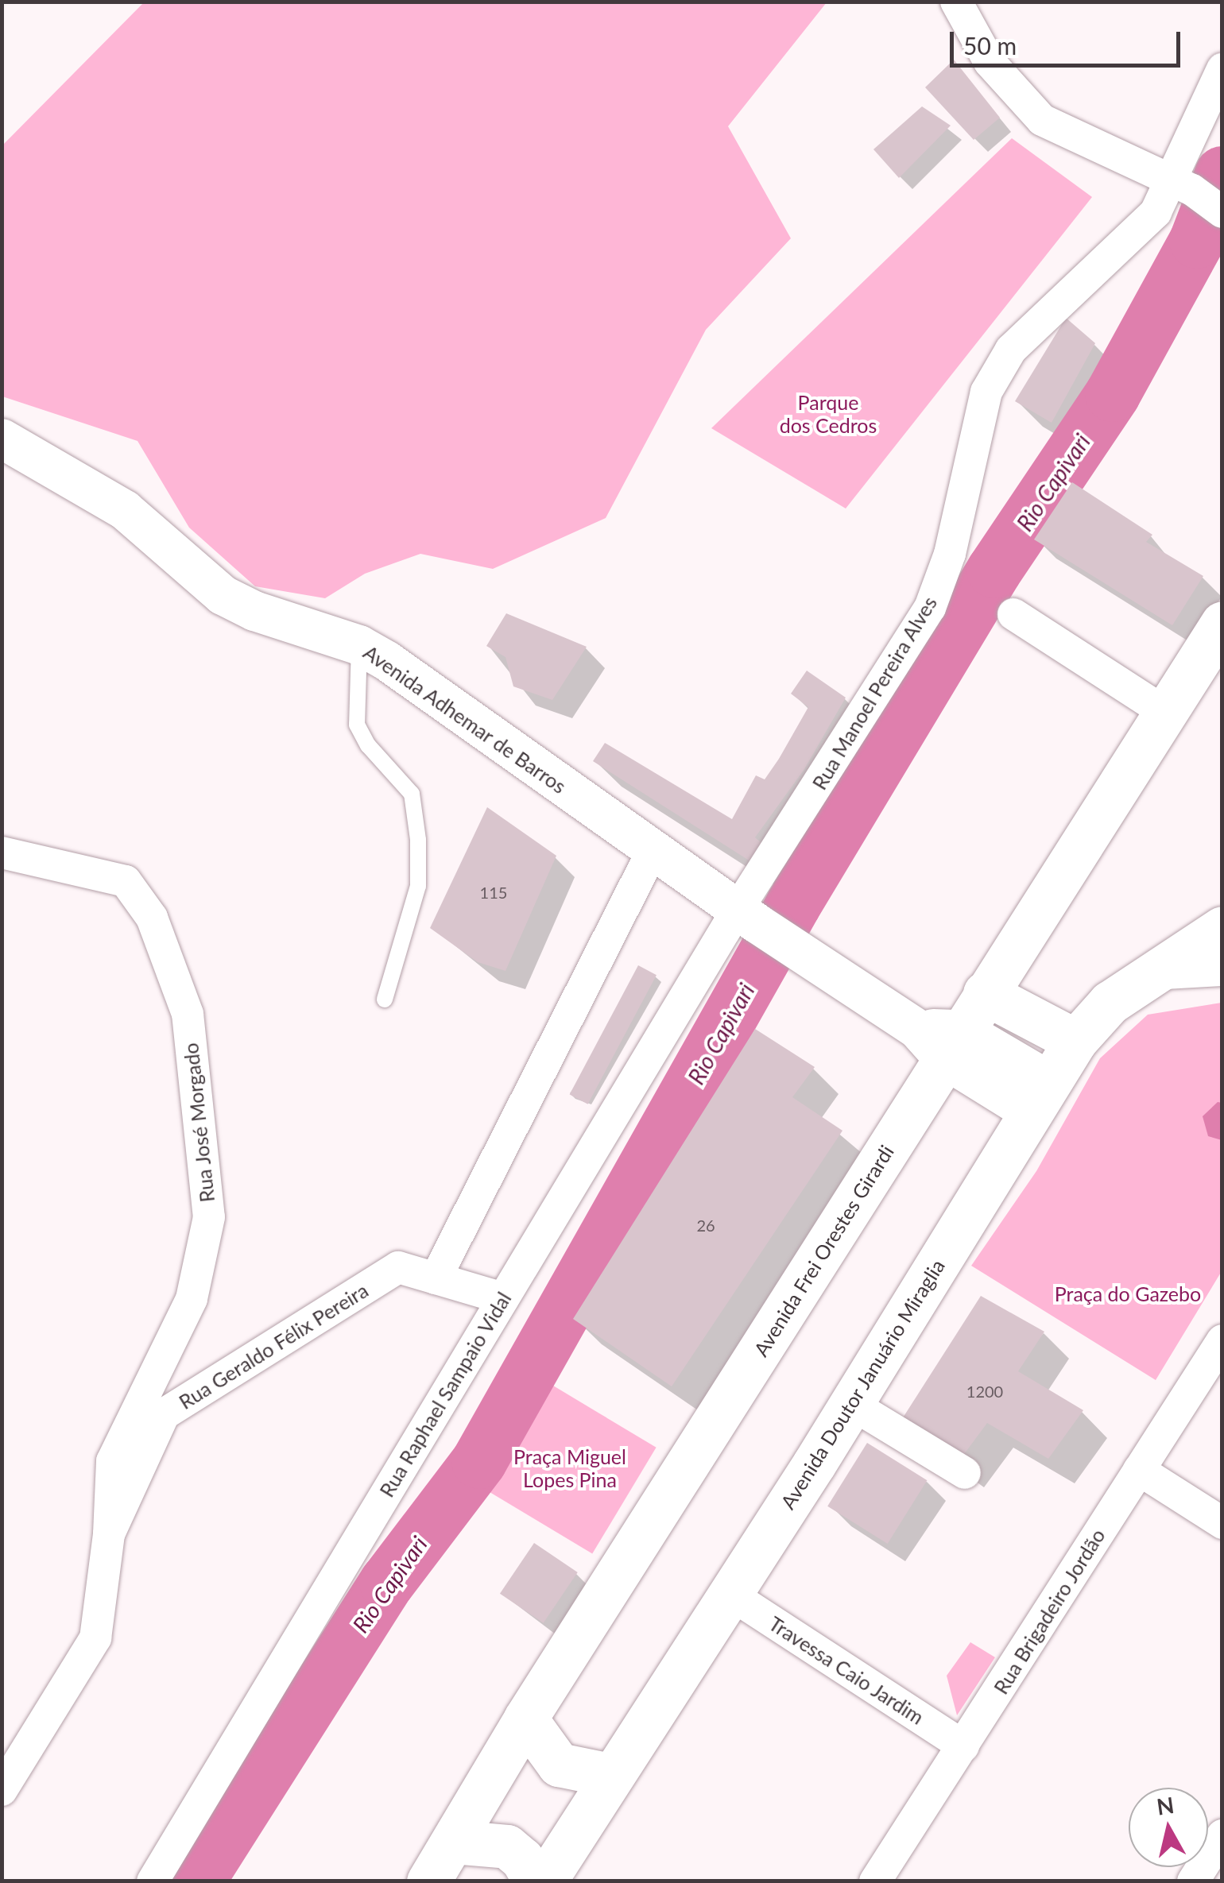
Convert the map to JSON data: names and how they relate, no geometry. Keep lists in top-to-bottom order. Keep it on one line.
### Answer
{"streets":{"main road":["Avenida Frei Orestes Girardi","Avenida Doutor Januário Miraglia"],"street":["Rua Manoel Pereira Alves","Avenida Adhemar de Barros","Rua José Morgado","Rua Geraldo Félix Pereira","Rua Raphael Sampaio Vidal","Rua Brigadeiro Jordão","Travessa Caio Jardim"]},"crossings":[["Rua Manoel Pereira Alves","Avenida Adhemar de Barros"],["Rua Manoel Pereira Alves","Rua Raphael Sampaio Vidal"],["Avenida Adhemar de Barros","Avenida Frei Orestes Girardi"],["Avenida Adhemar de Barros","Avenida Doutor Januário Miraglia"],["Avenida Adhemar de Barros","Rua Raphael Sampaio Vidal"],["Rua José Morgado","Rua Geraldo Félix Pereira"],["Rua Geraldo Félix Pereira","Rua Raphael Sampaio Vidal"],["Avenida Doutor Januário Miraglia","Travessa Caio Jardim"],["Rua Brigadeiro Jordão","Travessa Caio Jardim"]],"water":["Rio Capivari"],"parks":["Parque dos Cedros","Praça do Gazebo","Praça Miguel Lopes Pina"],"house_numbers":["115","26","1200"],"scale_bar":"50 m","north":"top"}
